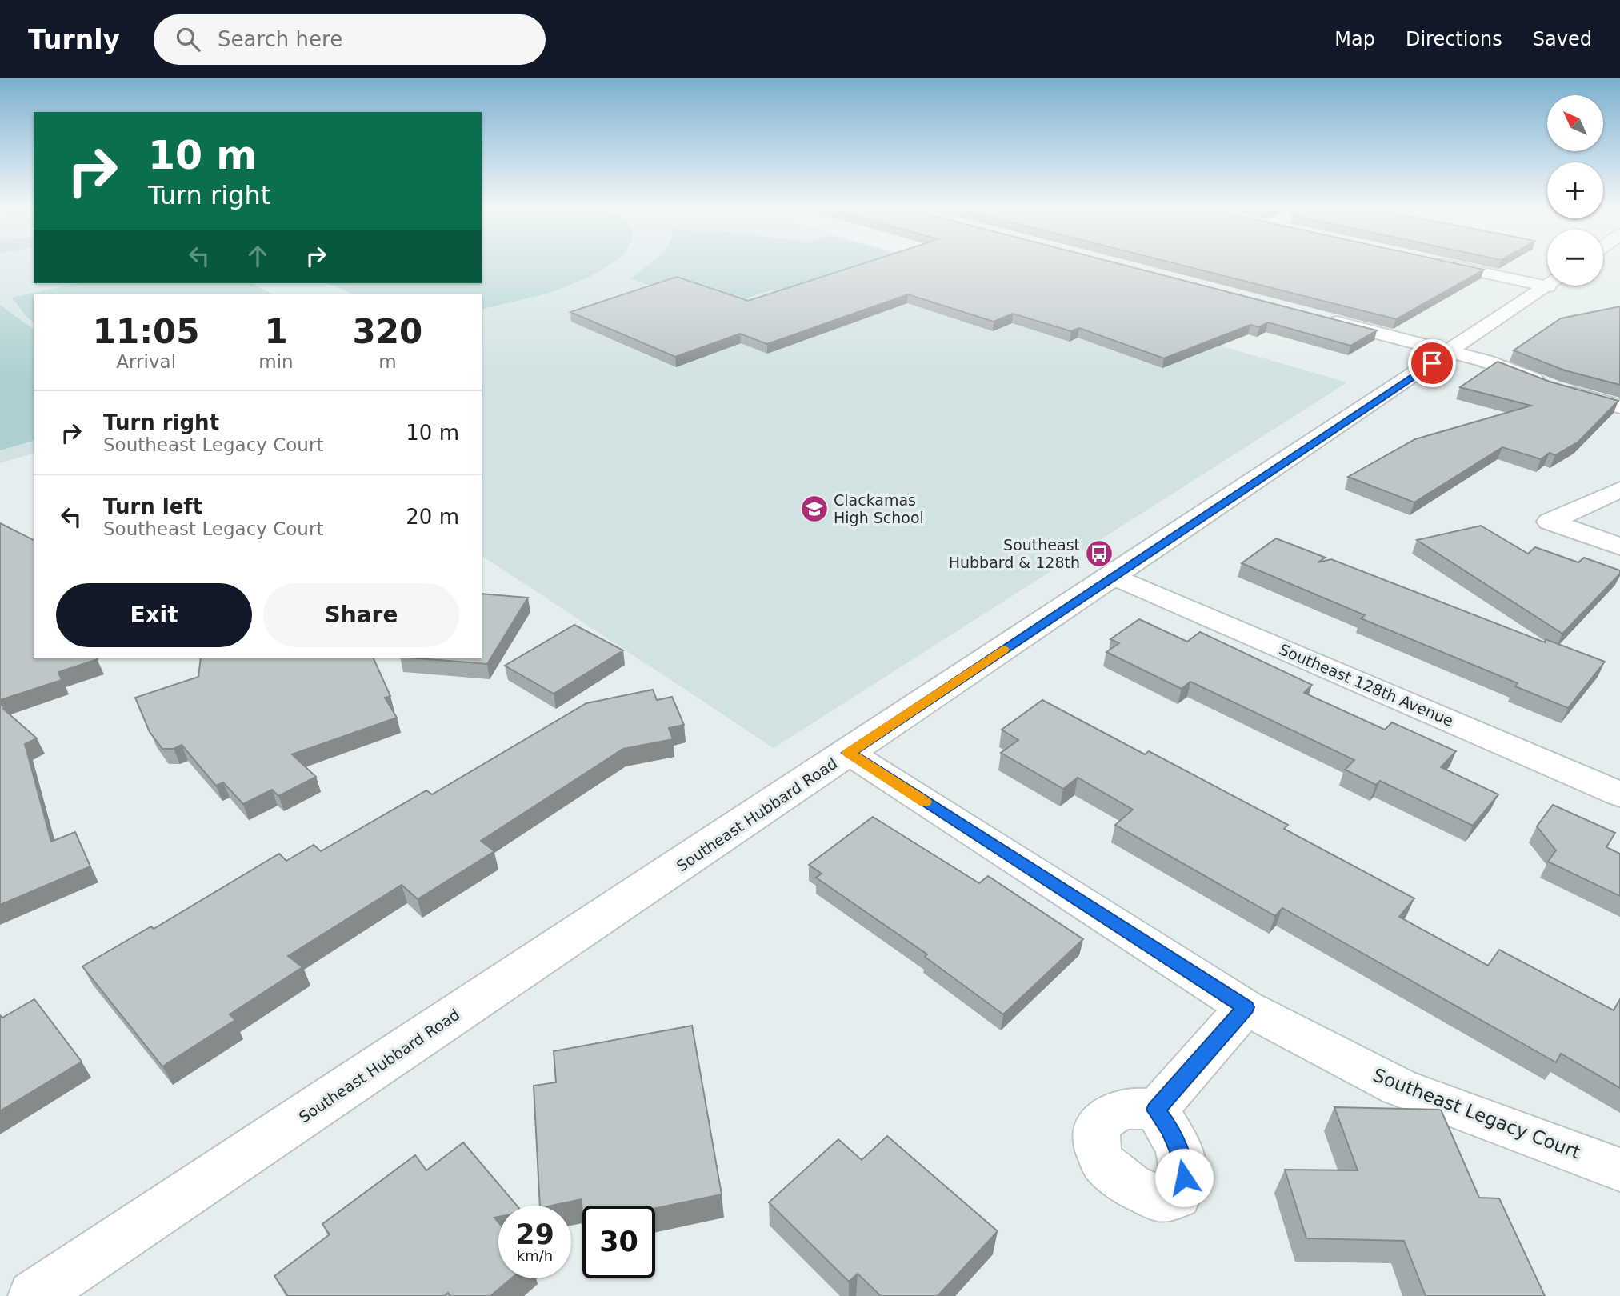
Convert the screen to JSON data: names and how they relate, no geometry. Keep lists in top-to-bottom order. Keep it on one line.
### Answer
{"streets":{"main road":["Southeast 128th Avenue","Southeast Hubbard Road","Southeast Legacy Court"]},"crossings":[["Southeast 128th Avenue","Southeast Hubbard Road"],["Southeast Hubbard Road","Southeast Legacy Court"]],"places":{"school or university":["Clackamas High School"],"bus stop":["Southeast Hubbard & 128th"]},"north":"top left","page":{"header":"Turnly","search":"Search here","nav":["Map","Directions","Saved"],"map_buttons":["+","−"],"turn":["10 m","Turn right"],"eta":["11:05","Arrival","1","min","320","m"],"list":[{"name":"Turn right","note":"Southeast Legacy Court","value":"10 m"},{"name":"Turn left","note":"Southeast Legacy Court","value":"20 m"}],"buttons":["Exit","Share"],"speed":"29 km/h","limit":"30"}}
